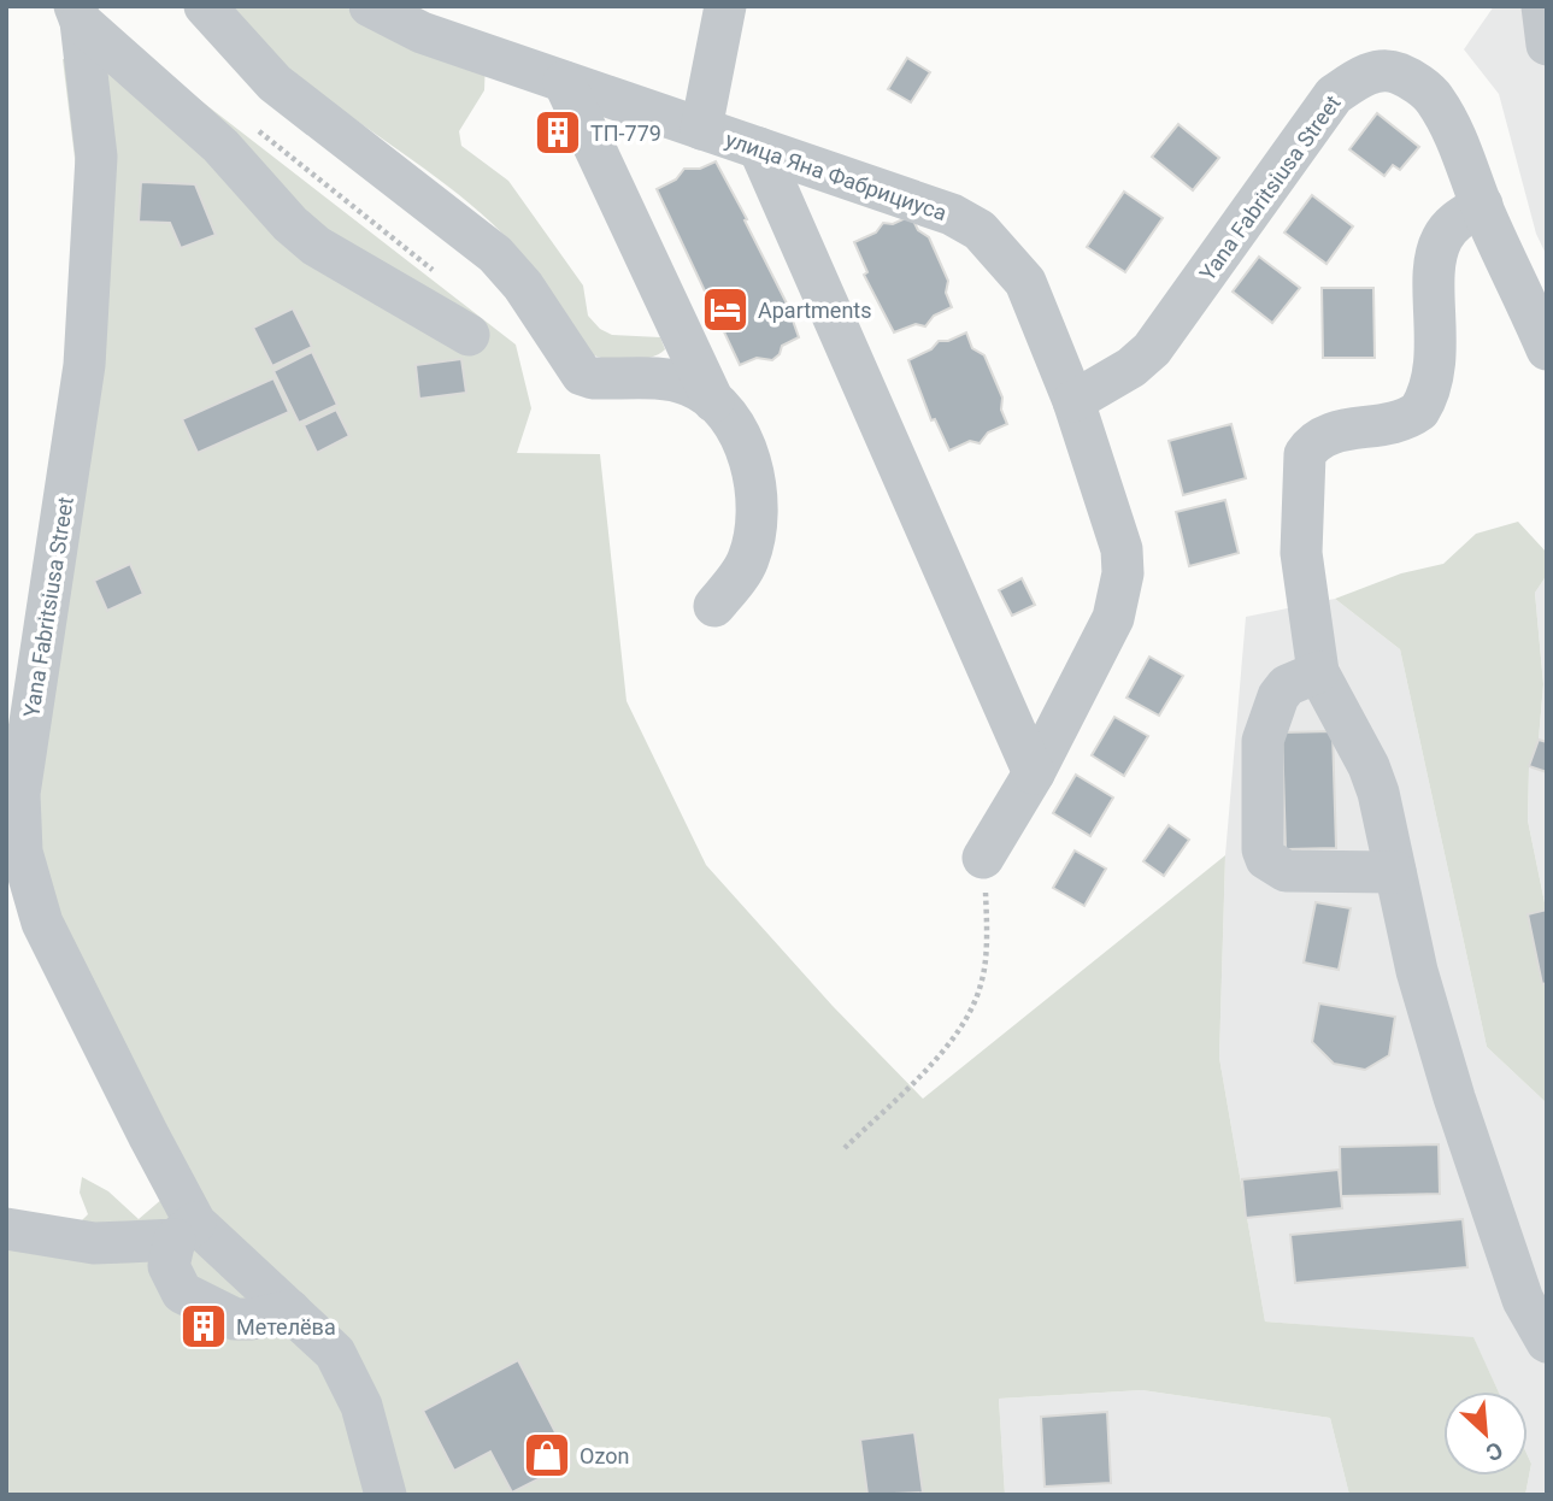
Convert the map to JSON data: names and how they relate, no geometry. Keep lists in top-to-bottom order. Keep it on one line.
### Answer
{"streets":{"street":["улица Яна Фабрициуса","Yana Fabritsiusa Street"]},"crossings":[["улица Яна Фабрициуса","Yana Fabritsiusa Street"]],"places":{"building":["ТП-779","Метелёва"],"hotel":["Apartments"],"shop":["Ozon"]},"north":"bottom right"}
